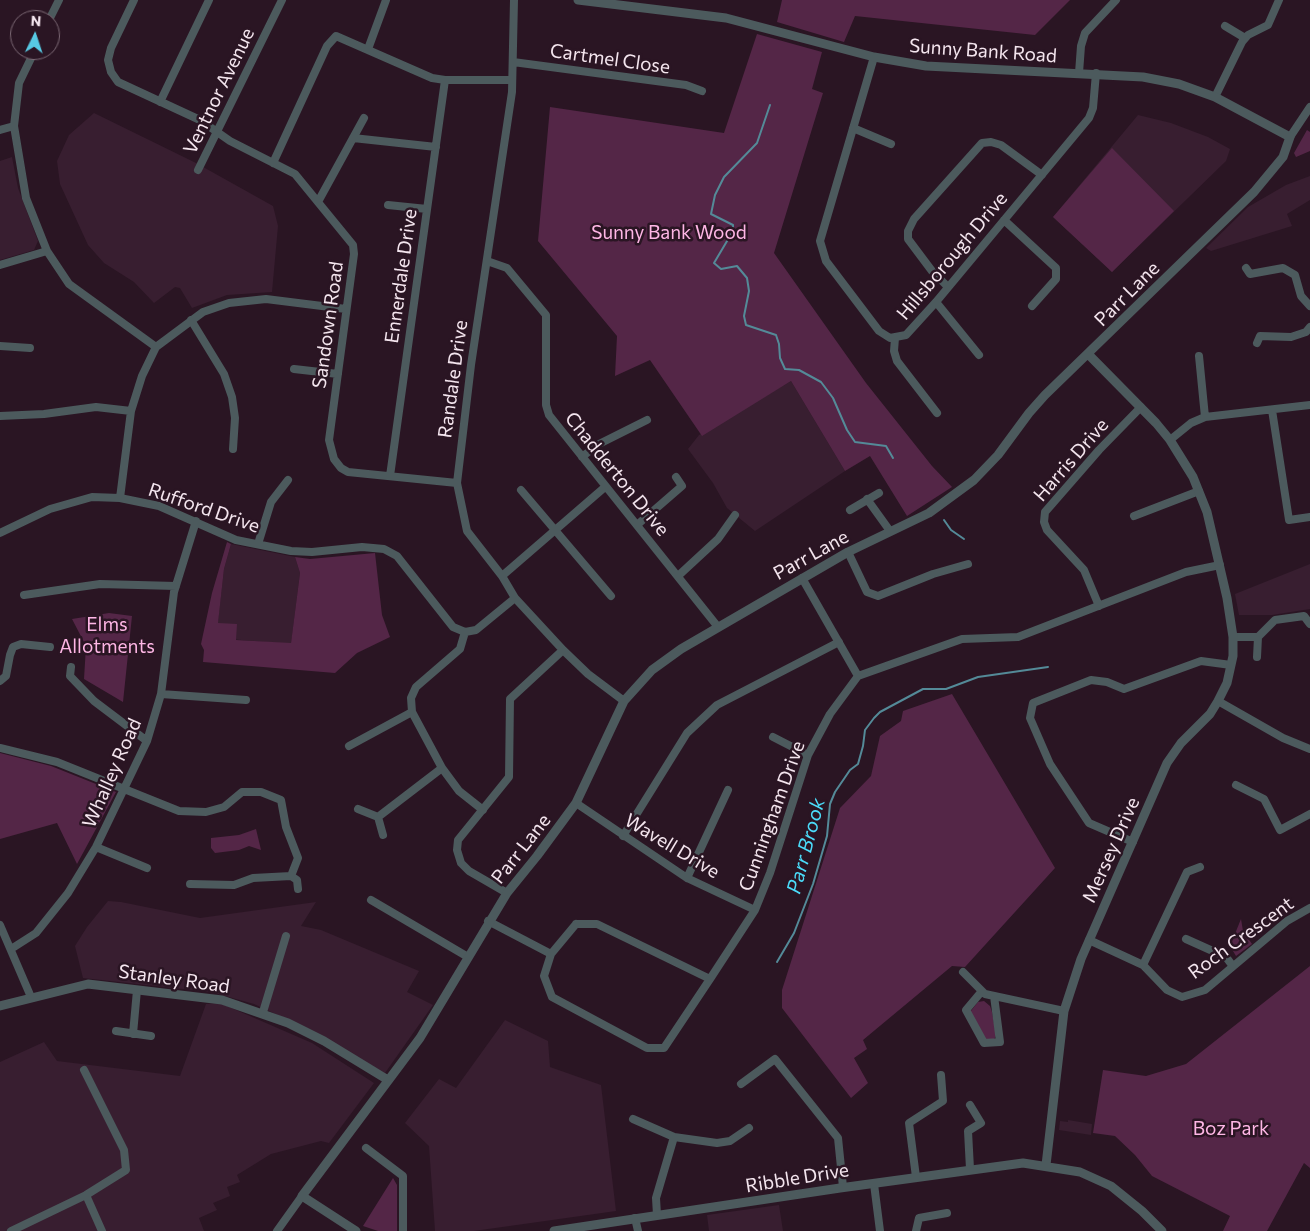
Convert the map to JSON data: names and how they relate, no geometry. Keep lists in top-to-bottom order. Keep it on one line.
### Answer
{"streets":{"street":["Sunny Bank Road","Cartmel Close","Ventnor Avenue","Hillsborough Drive","Ennerdale Drive","Parr Lane","Sandown Road","Randale Drive","Harris Drive","Chadderton Drive","Rufford Drive","Whalley Road","Cunningham Drive","Wavell Drive","Mersey Drive","Roch Crescent","Stanley Road","Ribble Drive"]},"crossings":[["Sunny Bank Road","Hillsborough Drive"],["Sunny Bank Road","Parr Lane"],["Cartmel Close","Randale Drive"],["Ventnor Avenue","Sandown Road"],["Ennerdale Drive","Sandown Road"],["Parr Lane","Randale Drive"],["Parr Lane","Chadderton Drive"],["Parr Lane","Wavell Drive"],["Parr Lane","Mersey Drive"],["Parr Lane","Stanley Road"],["Sandown Road","Randale Drive"],["Randale Drive","Chadderton Drive"],["Harris Drive","Mersey Drive"],["Rufford Drive","Whalley Road"],["Cunningham Drive","Wavell Drive"],["Mersey Drive","Roch Crescent"],["Mersey Drive","Ribble Drive"]],"water":["Parr Brook"],"parks":["Sunny Bank Wood","Elms Allotments","Boz Park"],"north":"top"}
